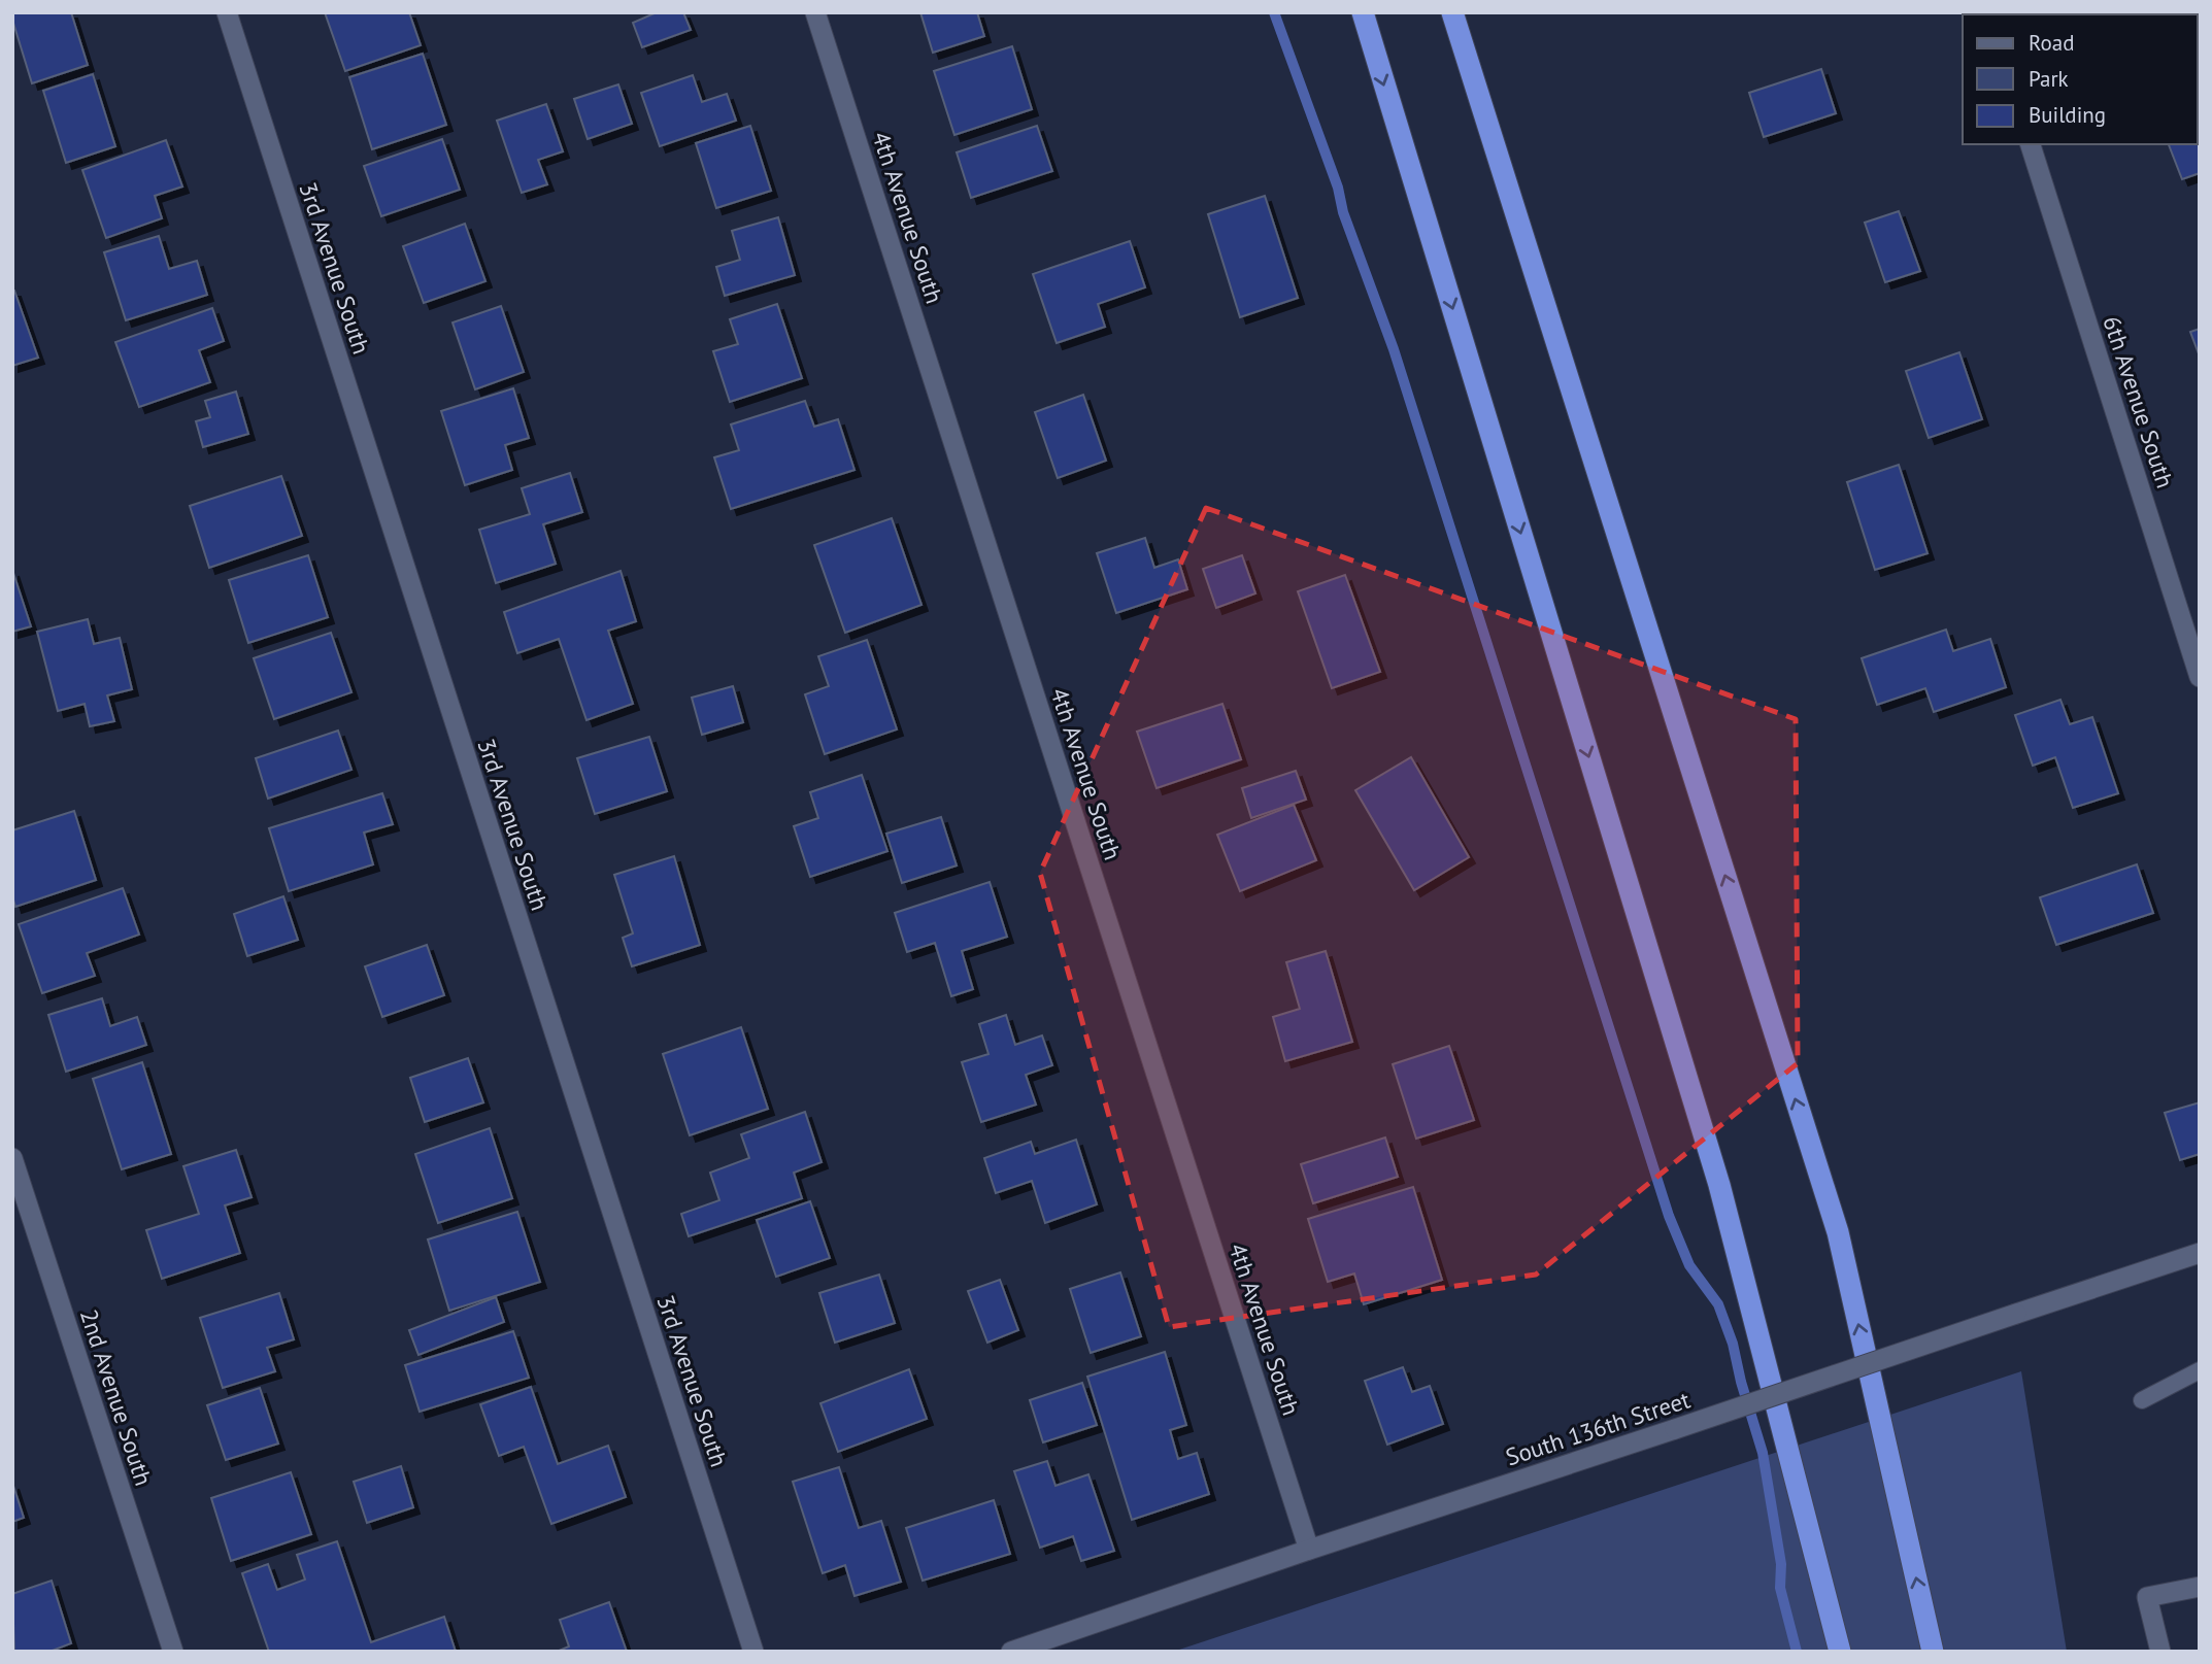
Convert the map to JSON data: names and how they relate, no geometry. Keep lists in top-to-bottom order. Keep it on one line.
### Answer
{"streets":{"street":["4th Avenue South","3rd Avenue South","6th Avenue South","2nd Avenue South","South 136th Street"]},"crossings":[["4th Avenue South","South 136th Street"]],"legend":["Road","Park","Building"]}
